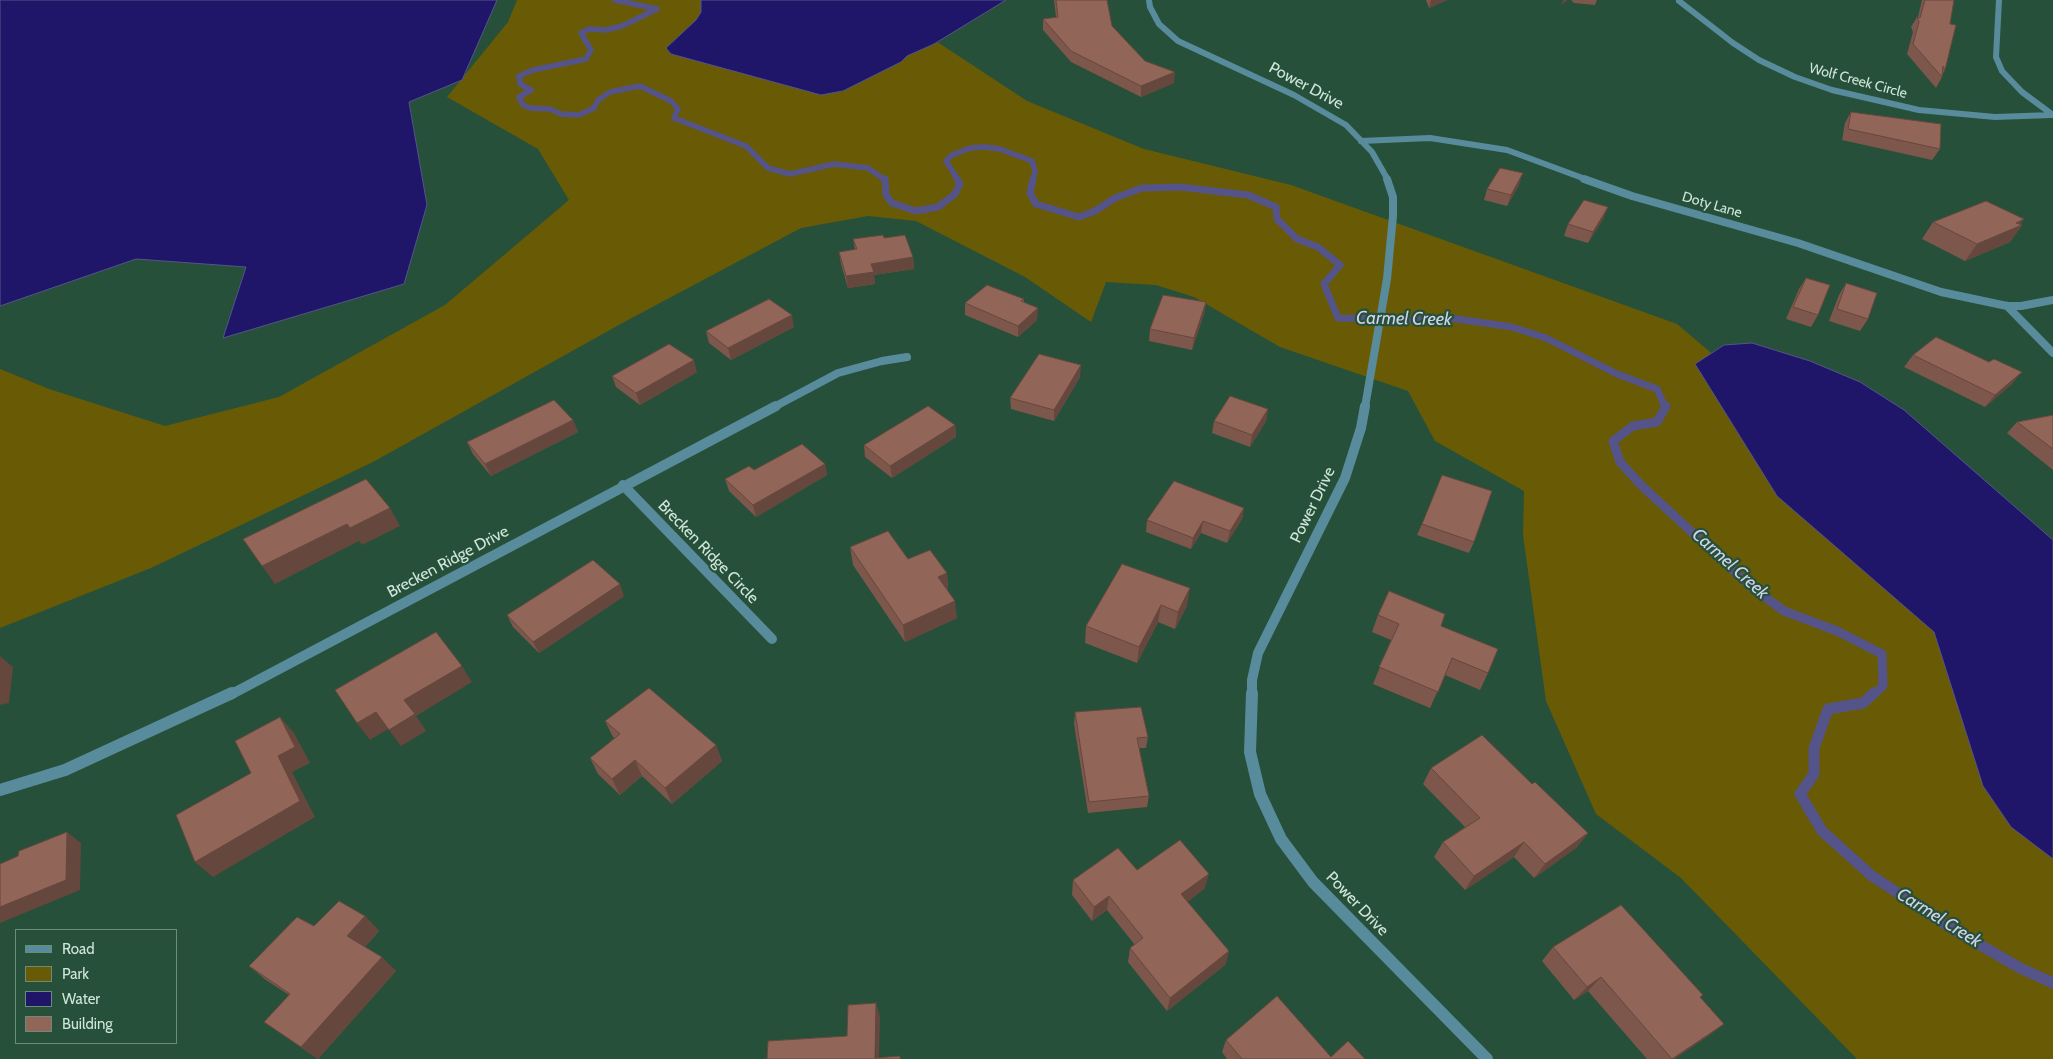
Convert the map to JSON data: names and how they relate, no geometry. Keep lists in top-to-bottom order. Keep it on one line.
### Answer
{"streets":{"street":["Wolf Creek Circle","Power Drive","Doty Lane","Brecken Ridge Circle","Brecken Ridge Drive"]},"crossings":[["Power Drive","Doty Lane"],["Brecken Ridge Circle","Brecken Ridge Drive"]],"water":["Carmel Creek"],"legend":["Road","Park","Water","Building"]}
